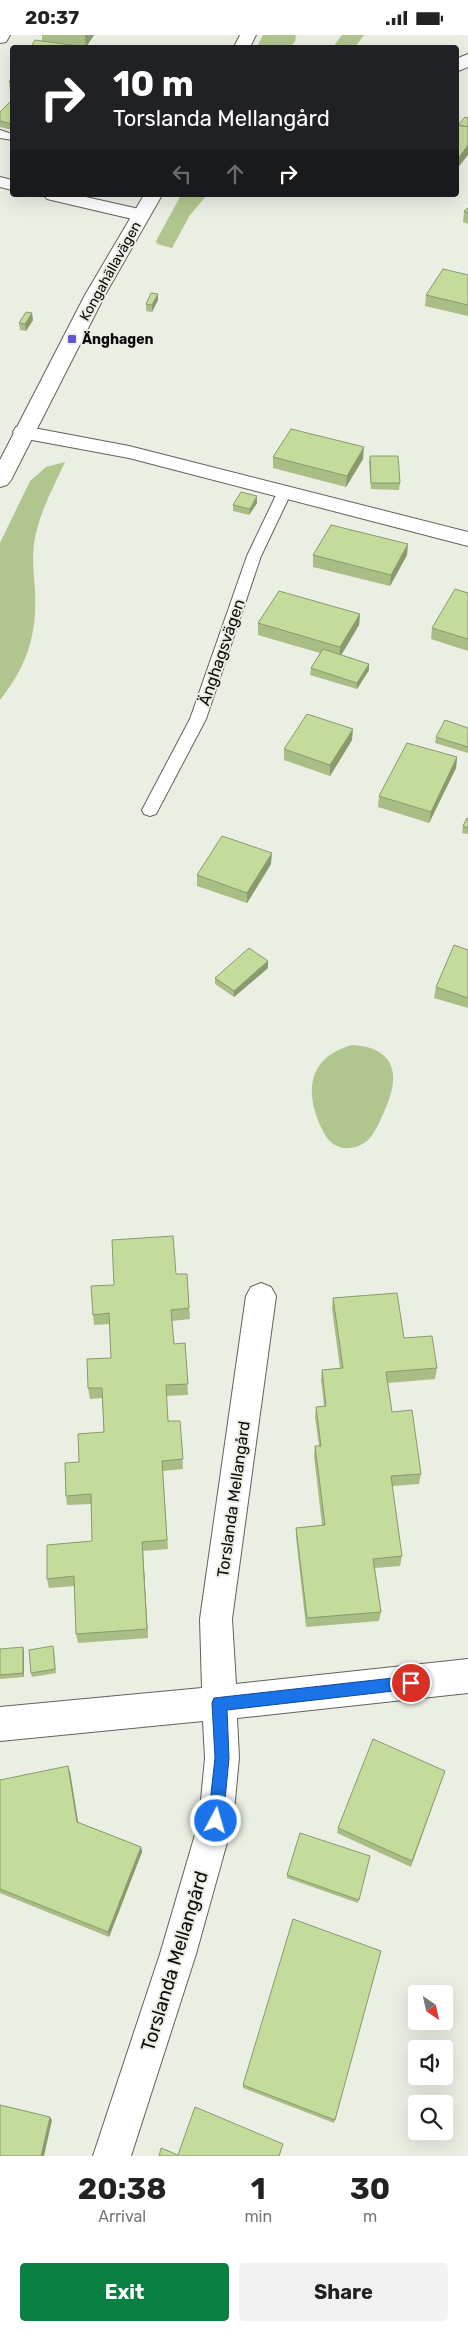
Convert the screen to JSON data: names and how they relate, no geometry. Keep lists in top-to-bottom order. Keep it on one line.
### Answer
{"streets":{"street":["Kongahällavägen","Torslanda Mellangård"],"lane":["Änghagsvägen"]},"places":{"transit":["Änghagen"]},"north":"bottom right","page":{"status":"20:37","turn":["10 m","Torslanda Mellangård"],"eta":["20:38","Arrival","1","min","30","m"],"buttons":["Exit","Share"]}}
